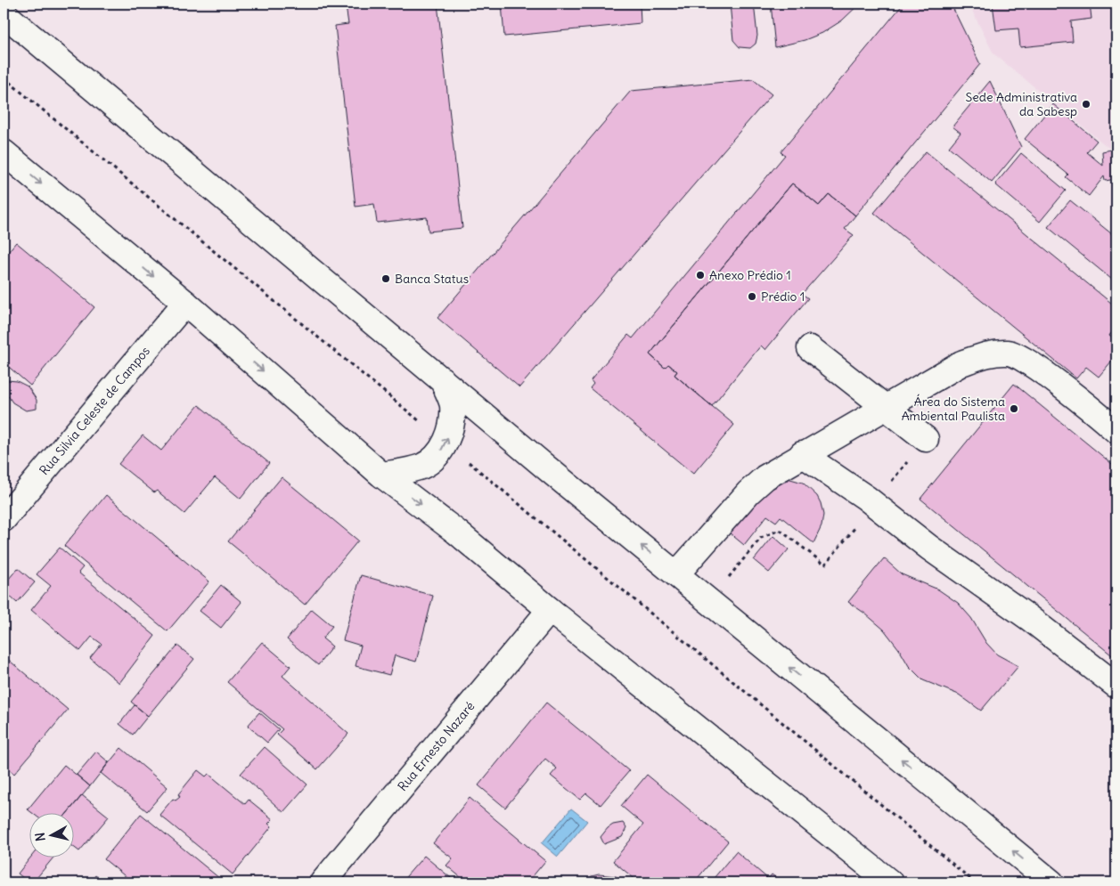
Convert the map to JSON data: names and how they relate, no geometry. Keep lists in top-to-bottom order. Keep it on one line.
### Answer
{"streets":{"street":["Rua Silvia Celeste de Campos","Rua Ernesto Nazaré"]},"places":["Sede Administrativa da Sabesp","Anexo Prédio 1","Banca Status","Prédio 1","Área do Sistema Ambiental Paulista"],"north":"left"}
